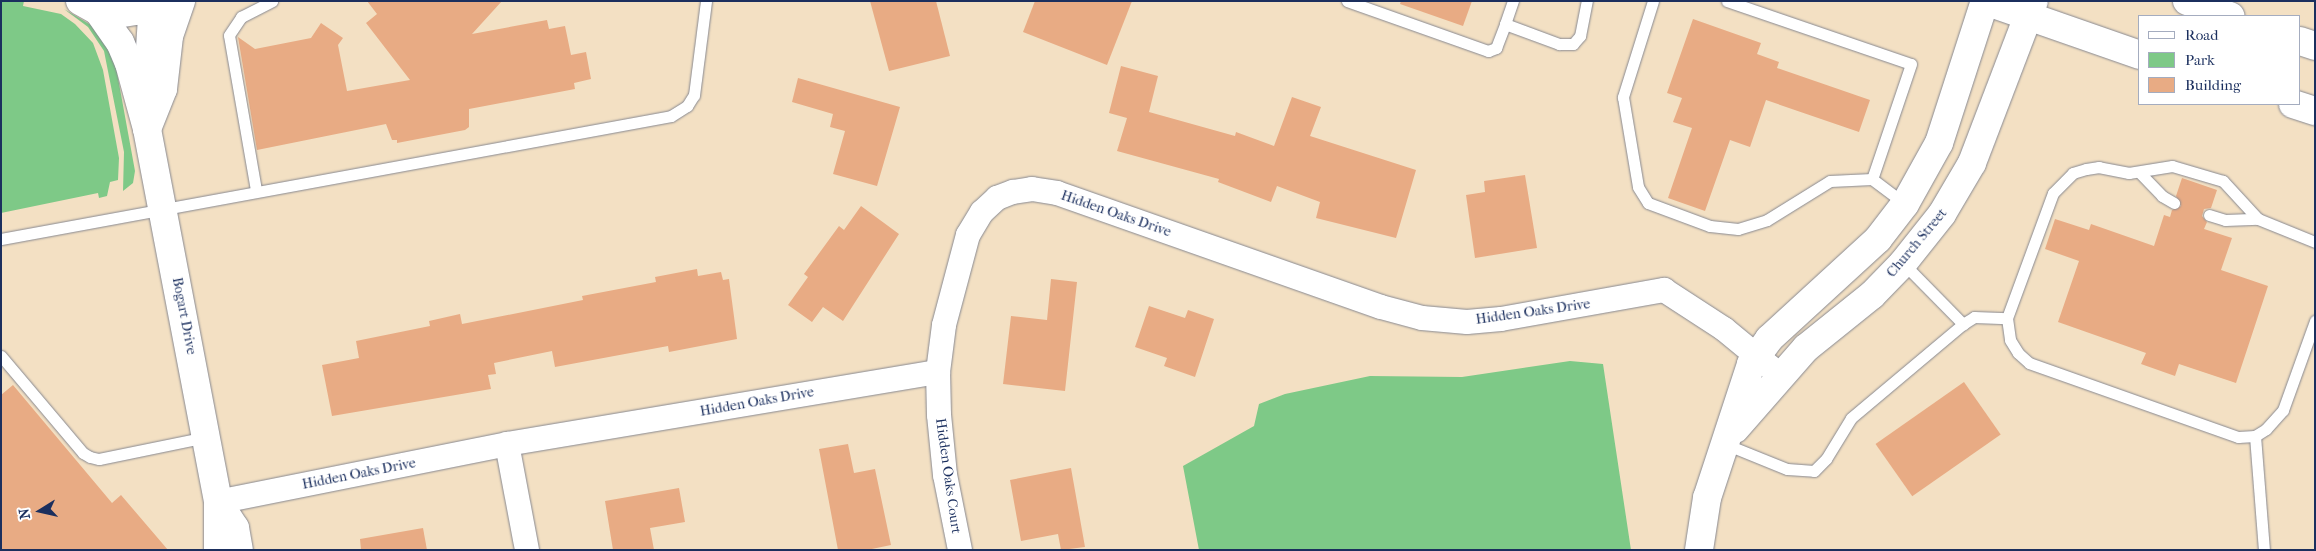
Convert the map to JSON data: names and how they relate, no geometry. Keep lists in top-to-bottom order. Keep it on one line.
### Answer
{"streets":{"street":["Hidden Oaks Drive","Church Street","Bogart Drive","Hidden Oaks Court"]},"crossings":[["Hidden Oaks Drive","Church Street"],["Hidden Oaks Drive","Bogart Drive"],["Hidden Oaks Drive","Hidden Oaks Court"]],"legend":["Road","Park","Building"],"north":"left"}
